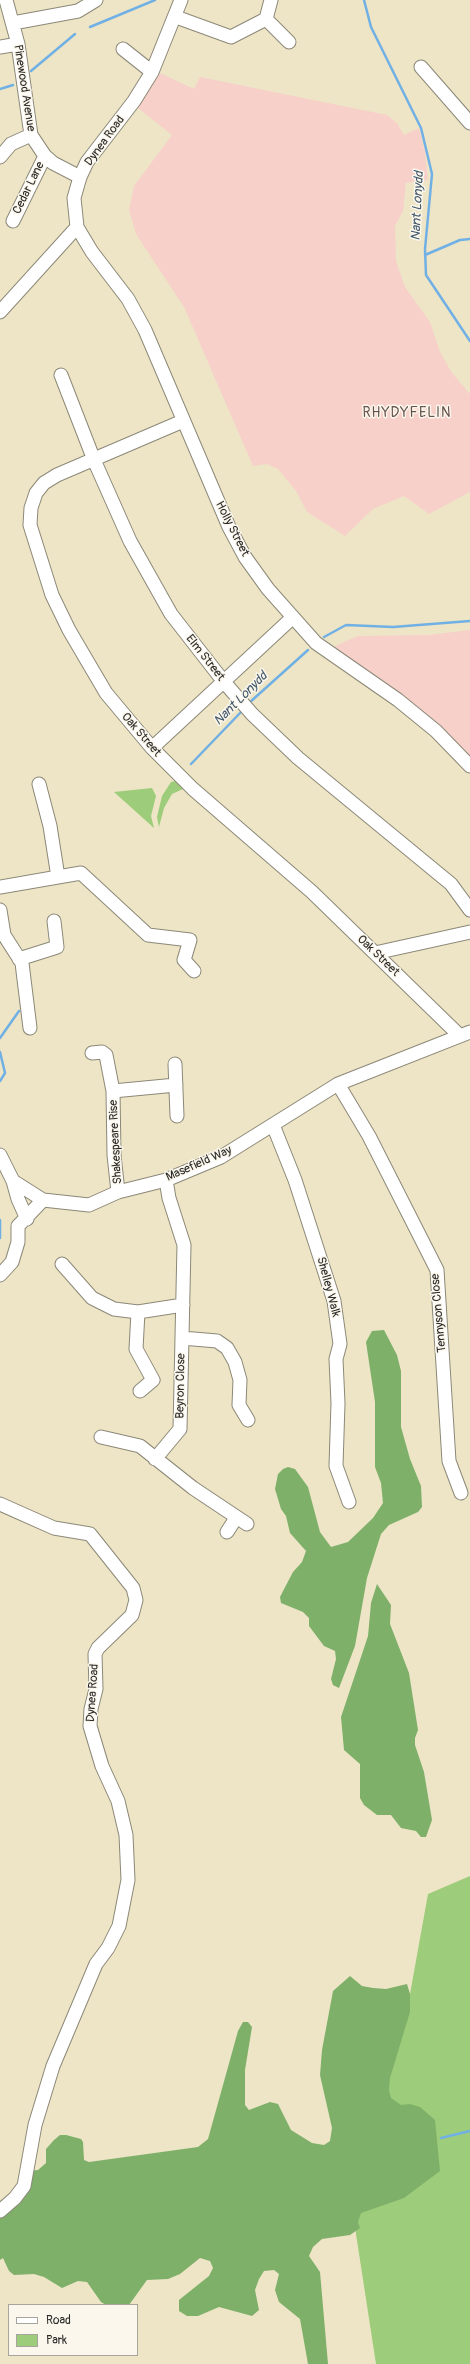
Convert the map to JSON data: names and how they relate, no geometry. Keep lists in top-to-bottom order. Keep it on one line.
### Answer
{"streets":{"street":["Pinewood Avenue","Dynea Road","Cedar Lane","Holly Street","Elm Street","Oak Street","Shakespeare Rise","Masefield Way","Shelley Walk","Tennyson Close","Beyron Close"]},"crossings":[["Pinewood Avenue","Dynea Road"],["Pinewood Avenue","Cedar Lane"],["Dynea Road","Holly Street"],["Holly Street","Oak Street"],["Elm Street","Oak Street"],["Oak Street","Masefield Way"],["Shakespeare Rise","Masefield Way"],["Masefield Way","Shelley Walk"],["Masefield Way","Tennyson Close"],["Masefield Way","Beyron Close"]],"districts":["RHYDYFELIN"],"water":["Nant Lonydd"],"legend":["Road","Park"]}
